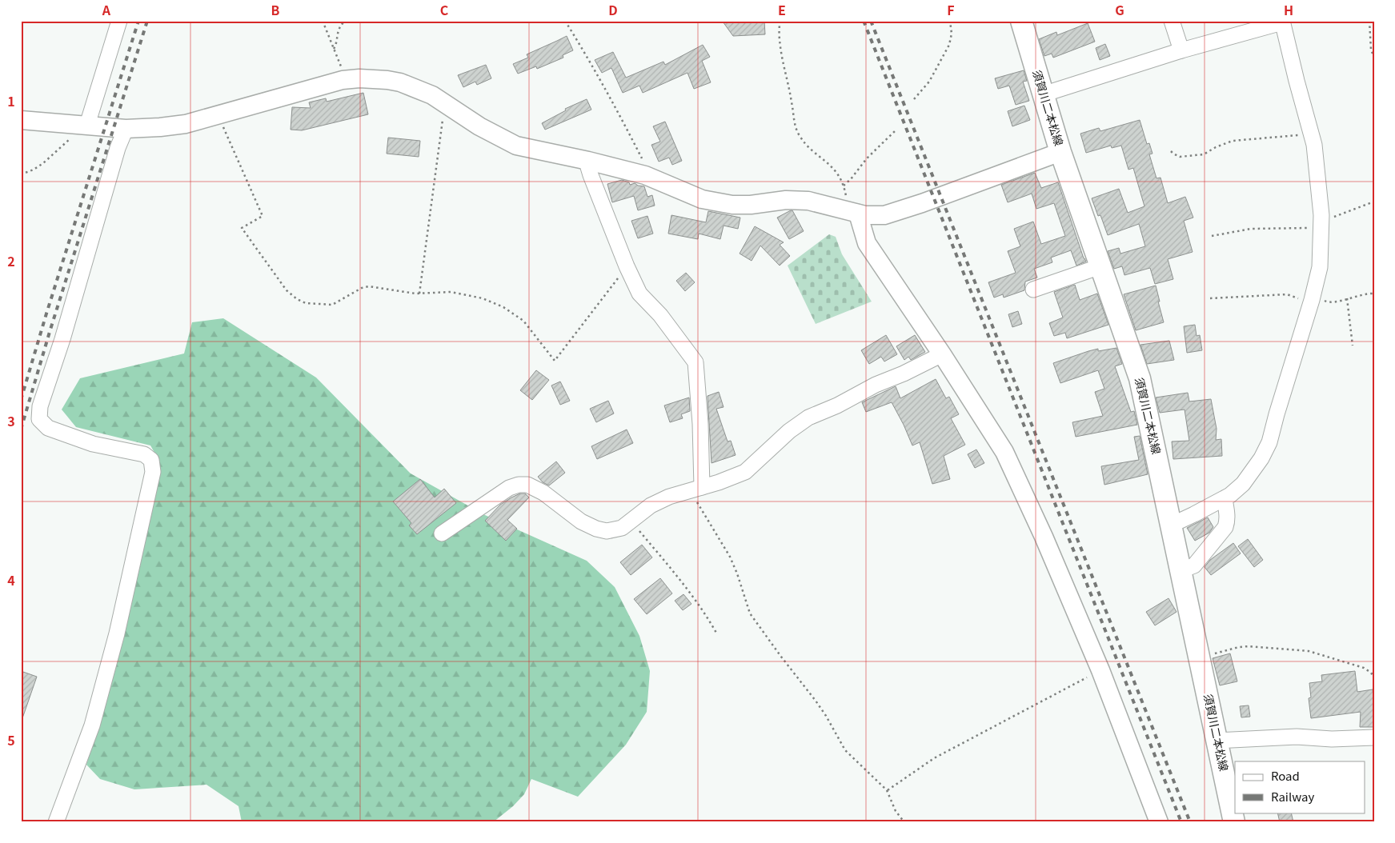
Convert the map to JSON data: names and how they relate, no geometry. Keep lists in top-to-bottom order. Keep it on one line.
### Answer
{"streets":{"main road":["須賀川二本松線"]},"legend":["Road","Railway"],"grid":{"columns":["A","B","C","D","E","F","G","H"],"rows":["1","2","3","4","5"]}}
